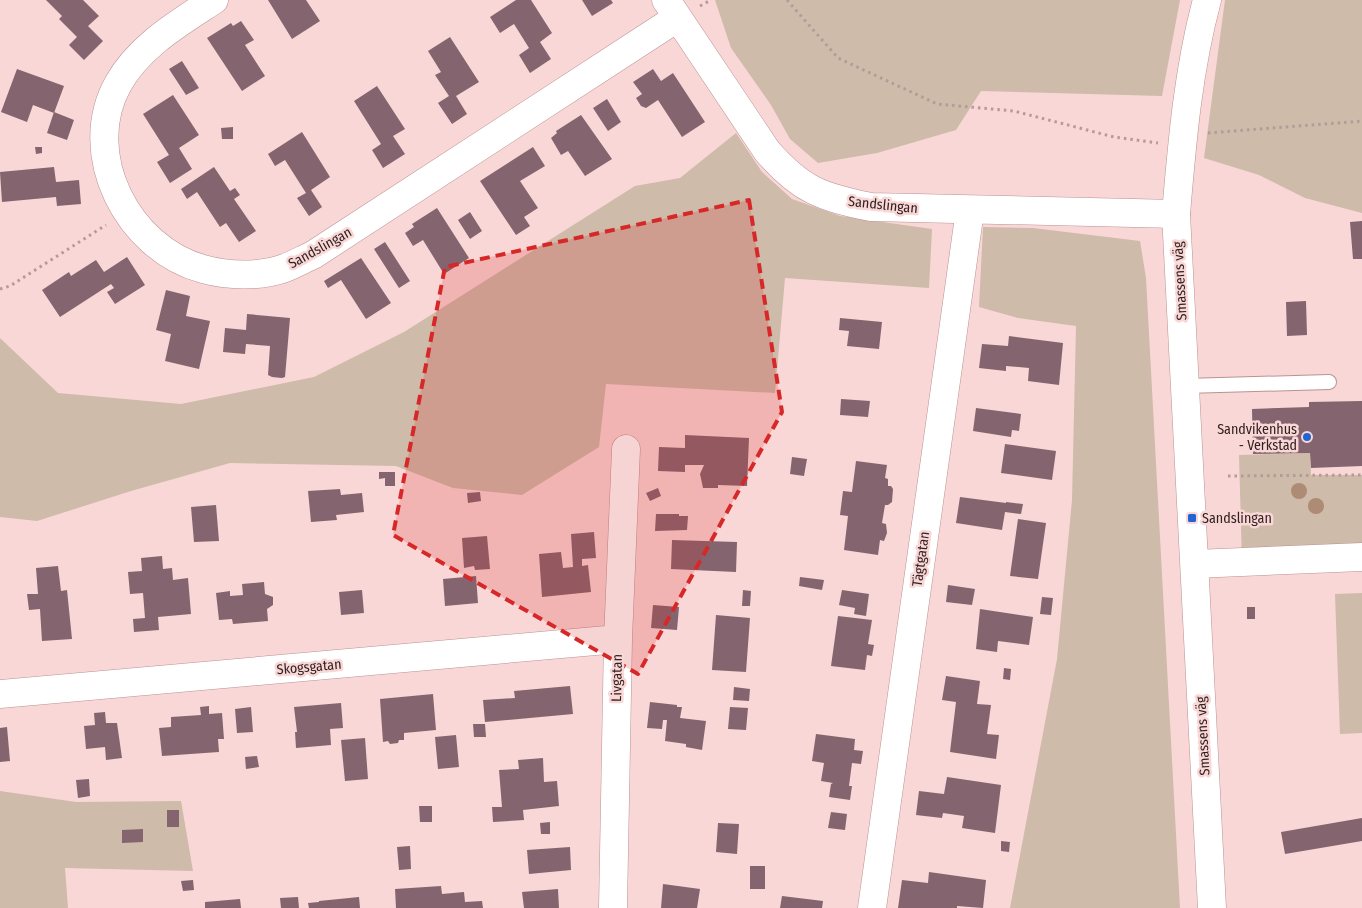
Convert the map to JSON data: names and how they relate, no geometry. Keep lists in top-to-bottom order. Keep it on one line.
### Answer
{"streets":{"street":["Sandslingan","Smassens väg","Tägtgatan","Skogsgatan","Livgatan"]},"crossings":[["Sandslingan","Smassens väg"],["Sandslingan","Tägtgatan"],["Skogsgatan","Livgatan"]],"places":{"other":["Sandvikenhus - Verkstad"],"transit":["Sandslingan"]}}
